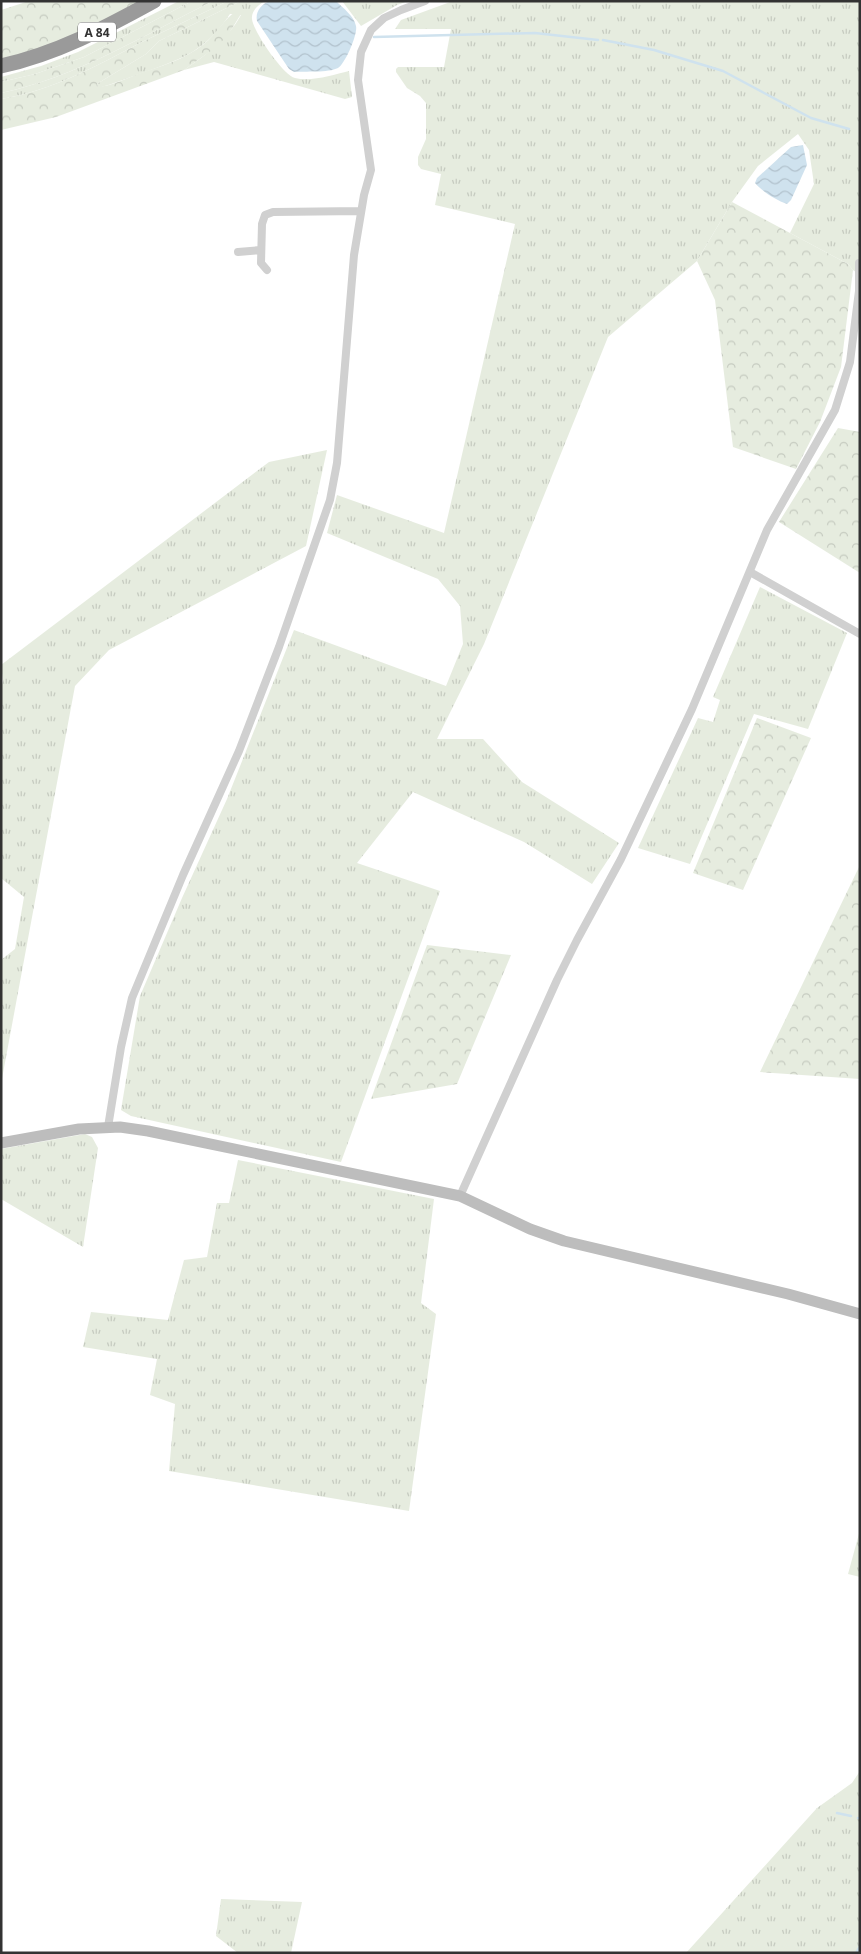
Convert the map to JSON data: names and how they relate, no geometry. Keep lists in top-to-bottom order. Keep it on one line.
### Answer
{"streets":{"highway":["A 84"]}}
